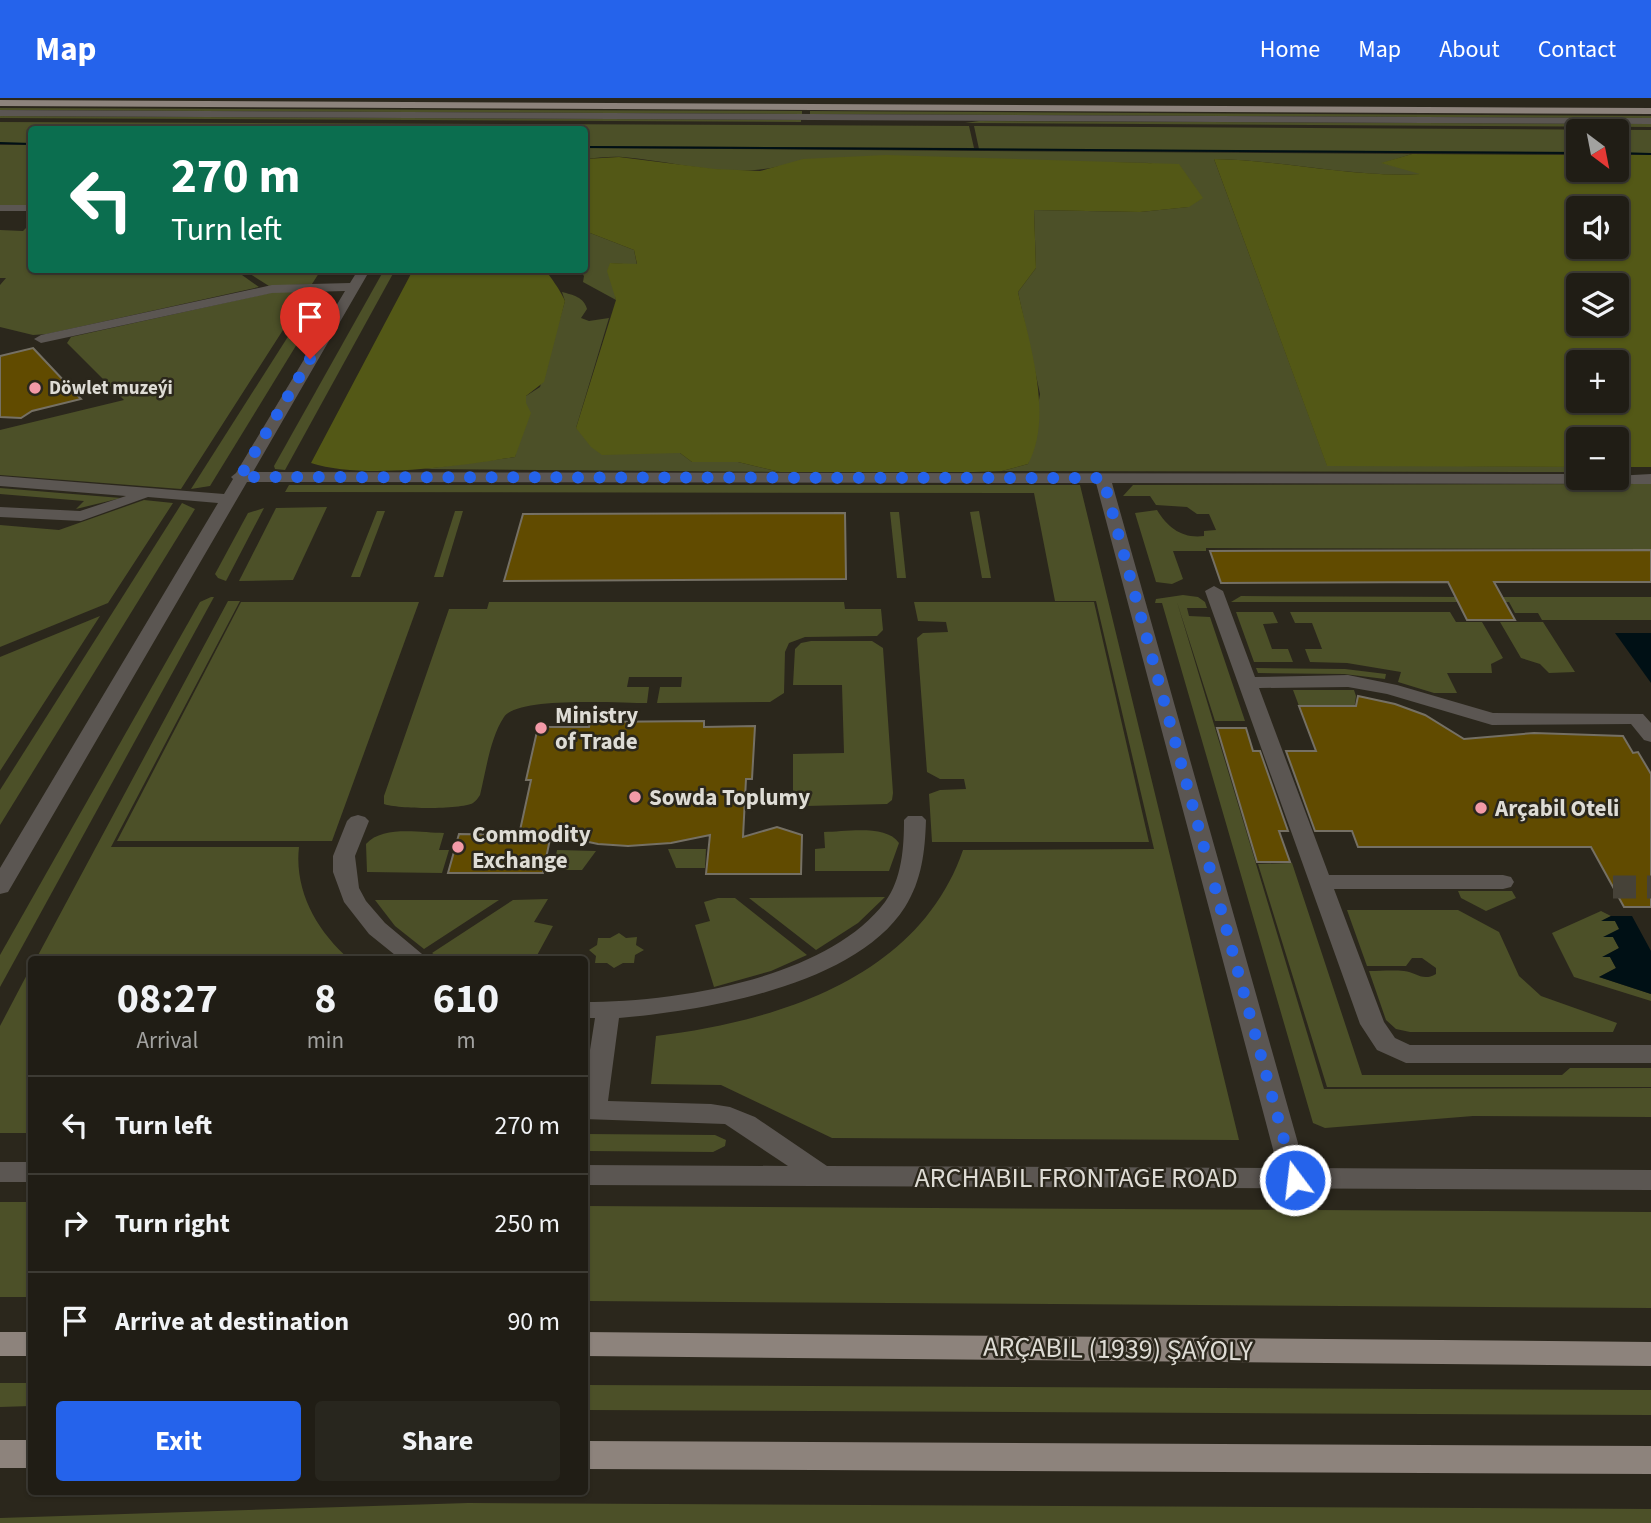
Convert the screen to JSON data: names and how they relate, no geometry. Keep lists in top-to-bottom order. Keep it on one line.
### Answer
{"streets":{"main road":["ARÇABIL (1939) ŞAÝOLY"],"street":["ARCHABIL FRONTAGE ROAD"]},"places":["Döwlet muzeýi","Ministry of Trade","Sowda Toplumy","Arçabil Oteli","Commodity Exchange"],"north":"bottom right","page":{"header":"Map","nav":["Home","Map","About","Contact"],"map_buttons":["+","−"],"turn":["270 m","Turn left"],"eta":["08:27","Arrival","8","min","610","m"],"list":[{"name":"Turn left","value":"270 m"},{"name":"Turn right","value":"250 m"},{"name":"Arrive at destination","value":"90 m"}],"buttons":["Exit","Share"]}}
